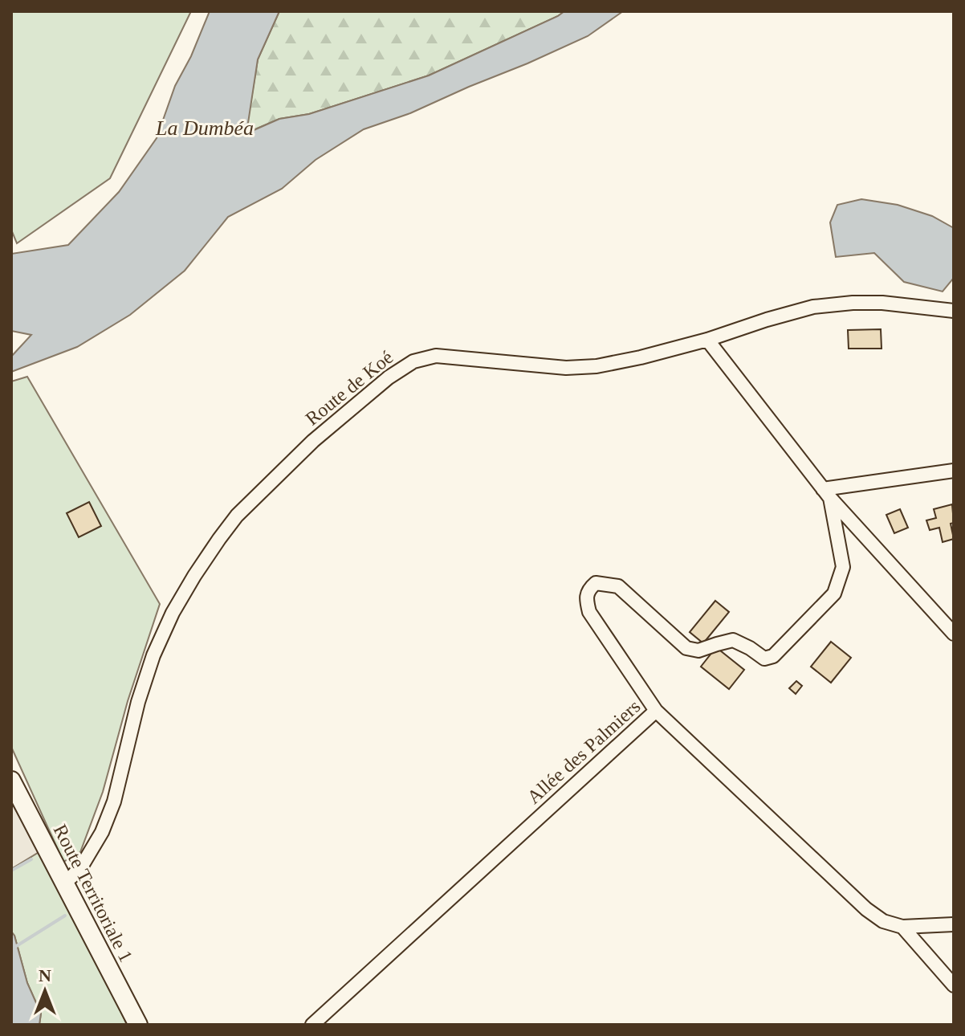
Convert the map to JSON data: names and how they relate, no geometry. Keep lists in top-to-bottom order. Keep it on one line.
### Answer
{"streets":{"main road":["Route Territoriale 1"],"street":["Route de Koé","Allée des Palmiers"]},"crossings":[["Route de Koé","Route Territoriale 1"]],"water":["La Dumbéa"],"north":"top"}
